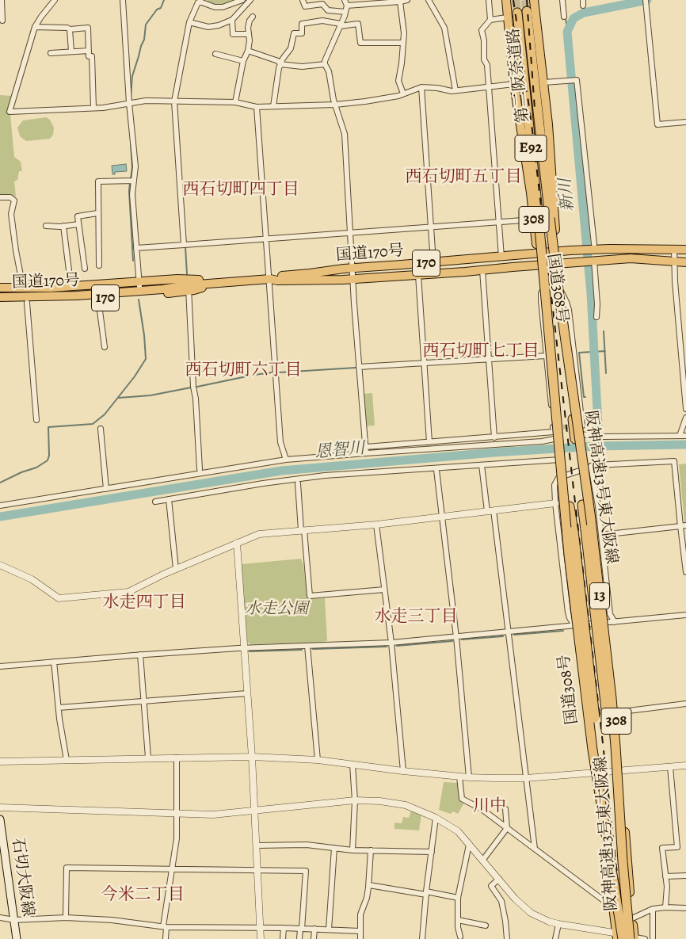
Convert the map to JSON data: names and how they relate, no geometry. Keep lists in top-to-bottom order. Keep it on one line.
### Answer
{"streets":{"highway":["第二阪奈道路","E92","308","国道170号","170","国道308号","阪神高速13号東大阪線","13"],"main road":["石切大阪線"]},"crossings":[["第二阪奈道路","国道170号"],["第二阪奈道路","国道308号"],["第二阪奈道路","阪神高速13号東大阪線"],["308","阪神高速13号東大阪線"],["国道170号","170"],["国道170号","国道308号"],["国道170号","阪神高速13号東大阪線"],["国道308号","阪神高速13号東大阪線"]],"districts":["西石切町五丁目","西石切町四丁目","西石切町七丁目","西石切町六丁目","水走四丁目","水走三丁目","川中","今米二丁目"],"water":["新川","恩智川"],"parks":["水走公園"]}
